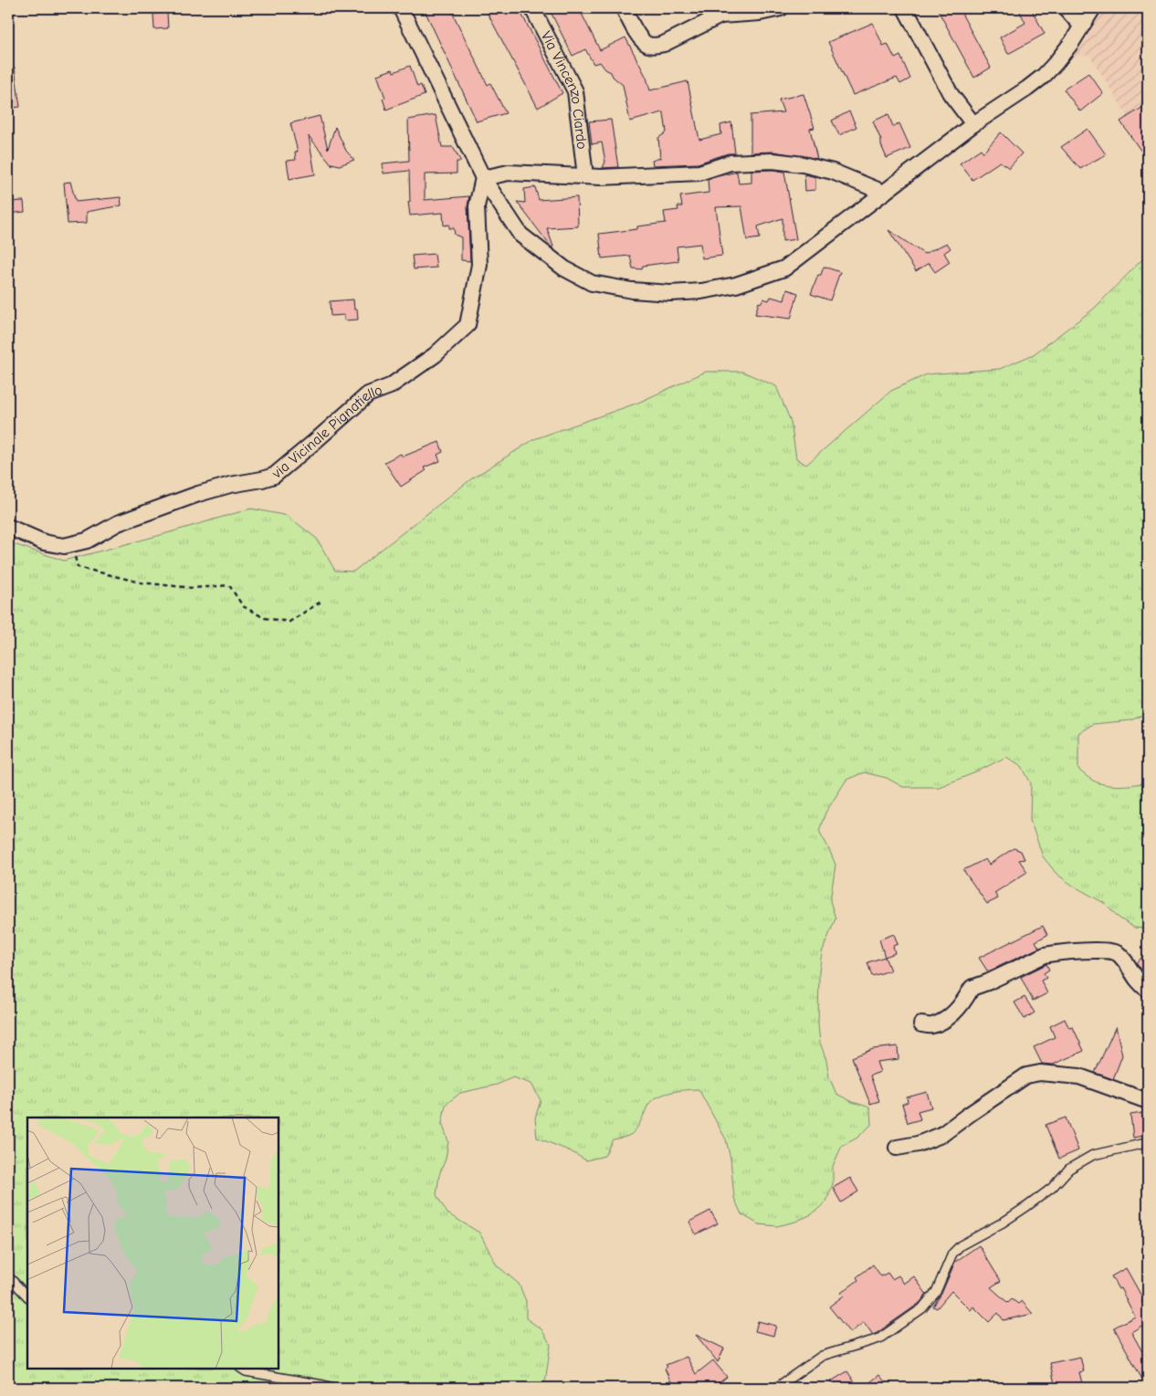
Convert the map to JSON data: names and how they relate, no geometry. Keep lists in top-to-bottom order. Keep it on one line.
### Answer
{"streets":{"street":["Via Vincenzo Ciardo","via Vicinale Pignatiello"]}}
